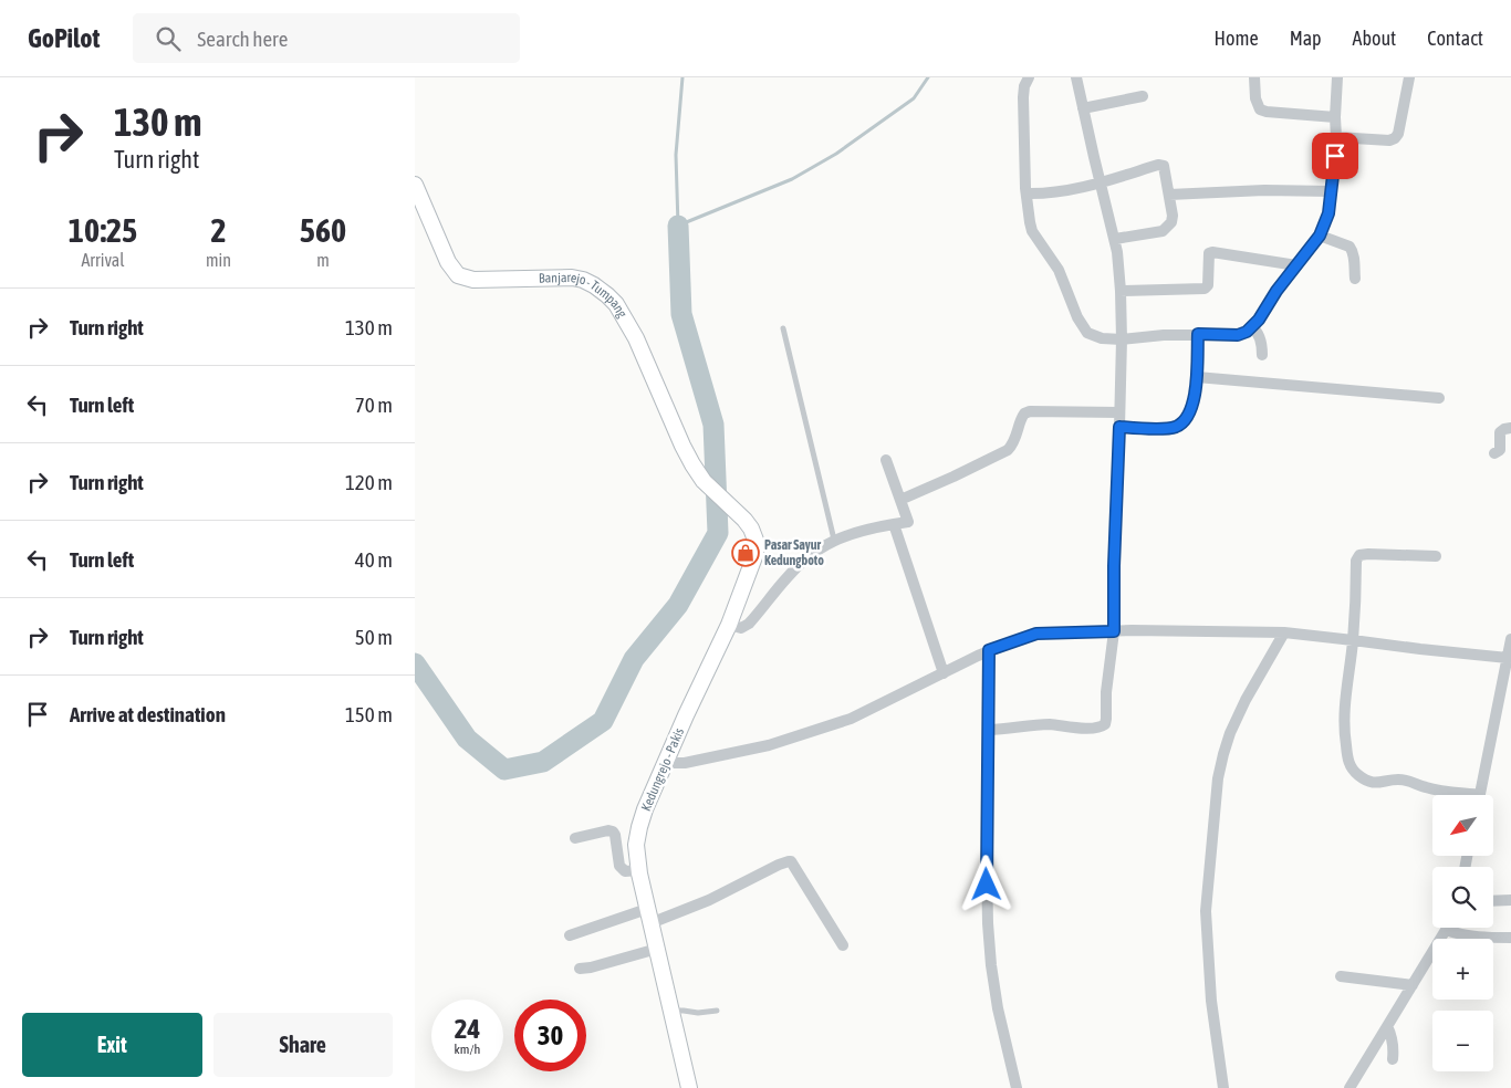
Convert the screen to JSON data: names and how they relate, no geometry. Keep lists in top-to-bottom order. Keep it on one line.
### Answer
{"streets":{"main road":["Banjarejo - Tumpang","Kedungrejo - Pakis"]},"crossings":[["Banjarejo - Tumpang","Kedungrejo - Pakis"]],"places":{"shop":["Pasar Sayur Kedungboto"]},"north":"bottom left","page":{"header":"GoPilot","search":"Search here","nav":["Home","Map","About","Contact"],"turn":["130 m","Turn right"],"eta":["10:25","Arrival","2","min","560","m"],"list":[{"name":"Turn right","value":"130 m"},{"name":"Turn left","value":"70 m"},{"name":"Turn right","value":"120 m"},{"name":"Turn left","value":"40 m"},{"name":"Turn right","value":"50 m"},{"name":"Arrive at destination","value":"150 m"}],"map_buttons":["+","−"],"speed":"24 km/h","limit":"30","buttons":["Exit","Share"]}}
